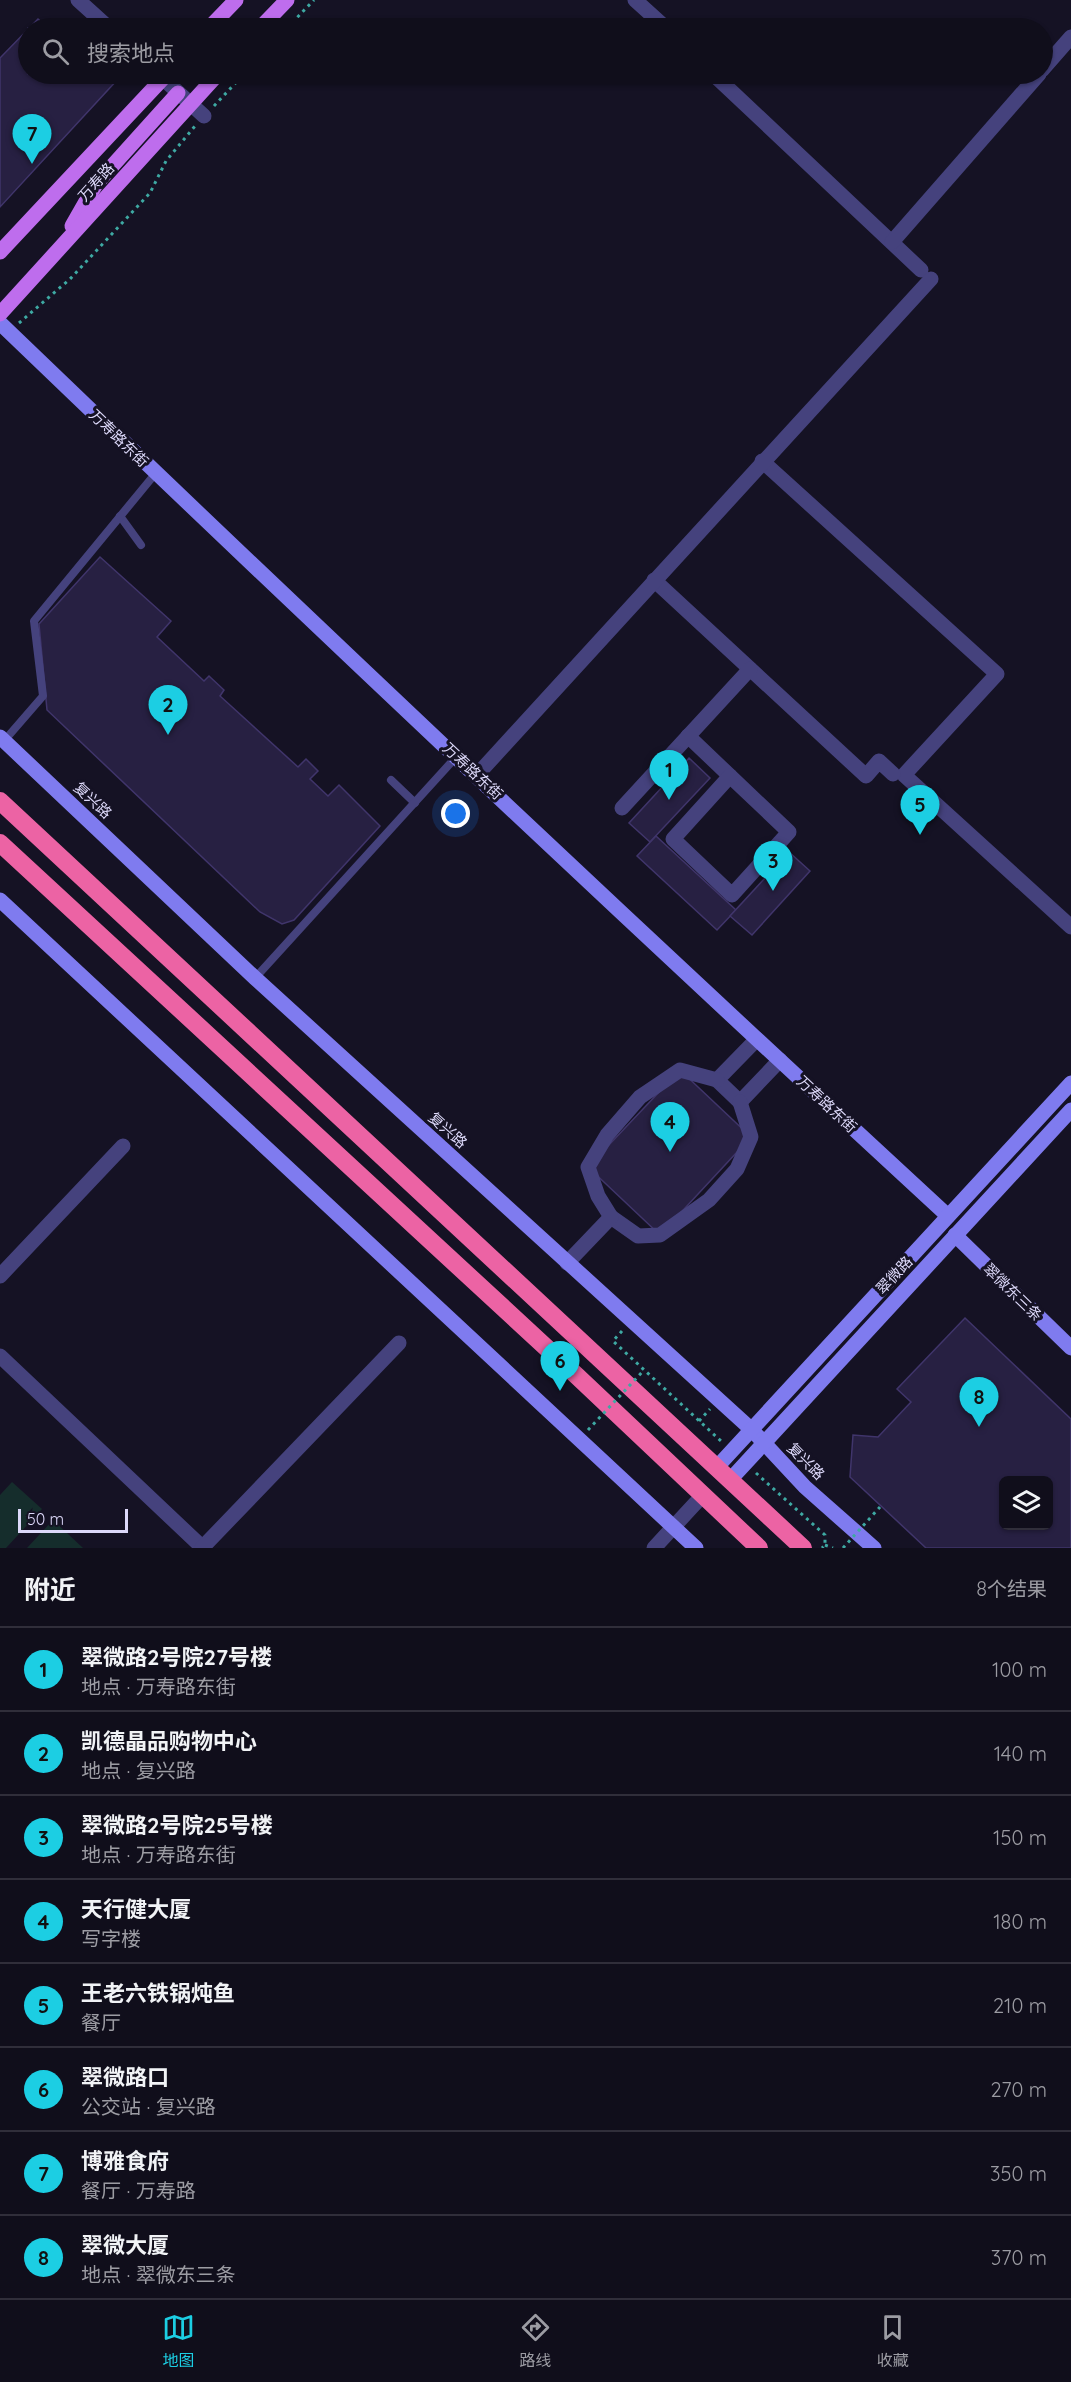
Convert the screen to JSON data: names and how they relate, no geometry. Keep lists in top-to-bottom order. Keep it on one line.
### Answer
{"streets":{"main road":["万寿路"],"street":["万寿路东街","复兴路","翠微路","翠微东三条"]},"crossings":[["万寿路东街","翠微路"],["复兴路","翠微路"],["翠微路","翠微东三条"]],"scale_bar":"50 m","page":{"search":"搜索地点","pins":["7","2","1","5","3","4","6","8"],"scale":"50 m","heading":["附近","8个结果"],"list":[{"mark":"1","name":"翠微路2号院27号楼","note":"地点 · 万寿路东街","value":"100 m"},{"mark":"2","name":"凯德晶品购物中心","note":"地点 · 复兴路","value":"140 m"},{"mark":"3","name":"翠微路2号院25号楼","note":"地点 · 万寿路东街","value":"150 m"},{"mark":"4","name":"天行健大厦","note":"写字楼","value":"180 m"},{"mark":"5","name":"王老六铁锅炖鱼","note":"餐厅","value":"210 m"},{"mark":"6","name":"翠微路口","note":"公交站 · 复兴路","value":"270 m"},{"mark":"7","name":"博雅食府","note":"餐厅 · 万寿路","value":"350 m"},{"mark":"8","name":"翠微大厦","note":"地点 · 翠微东三条","value":"370 m"}],"nav":["地图","路线","收藏"]}}
